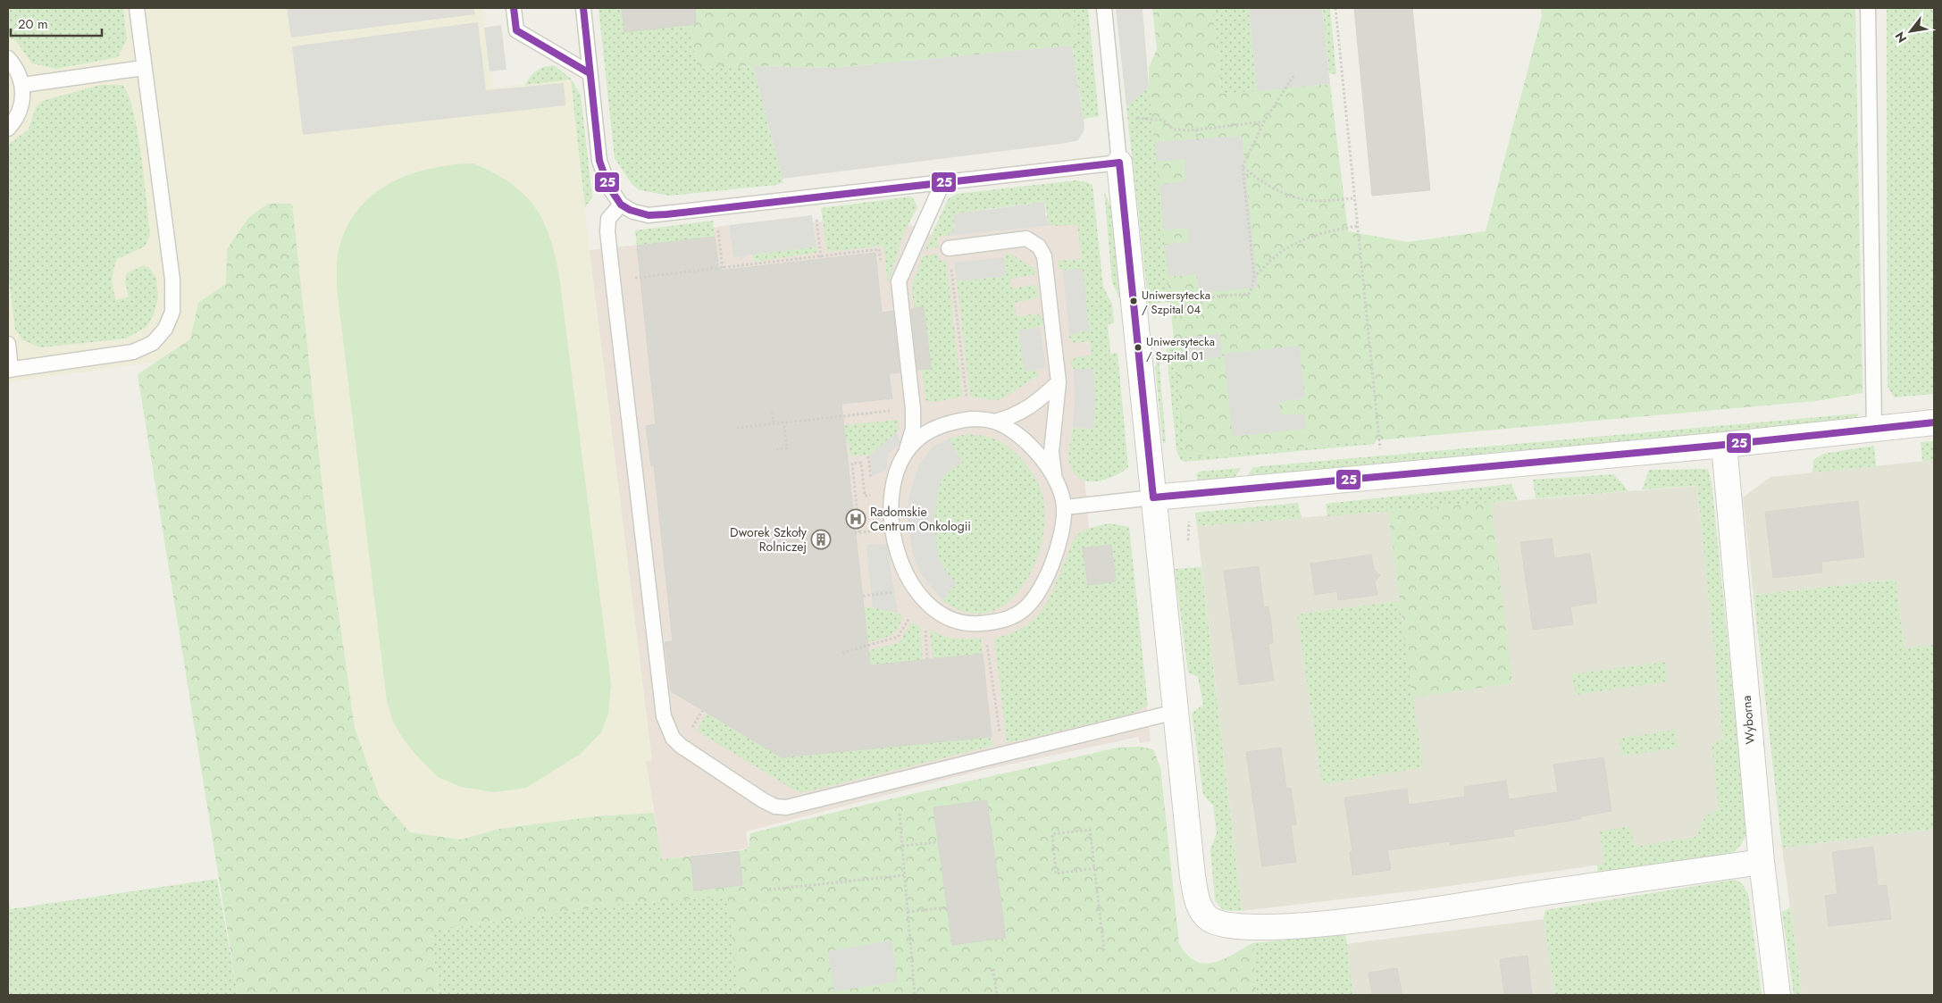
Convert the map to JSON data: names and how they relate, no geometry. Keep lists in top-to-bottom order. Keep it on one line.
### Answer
{"streets":{"street":["Wyborna"]},"places":{"other":["Uniwersytecka / Szpital 04","Uniwersytecka / Szpital 01"],"hospital":["Radomskie Centrum Onkologii"],"building":["Dworek Szkoły Rolniczej"]},"lines":["transit line 25"],"scale_bar":"20 m","north":"bottom left"}
